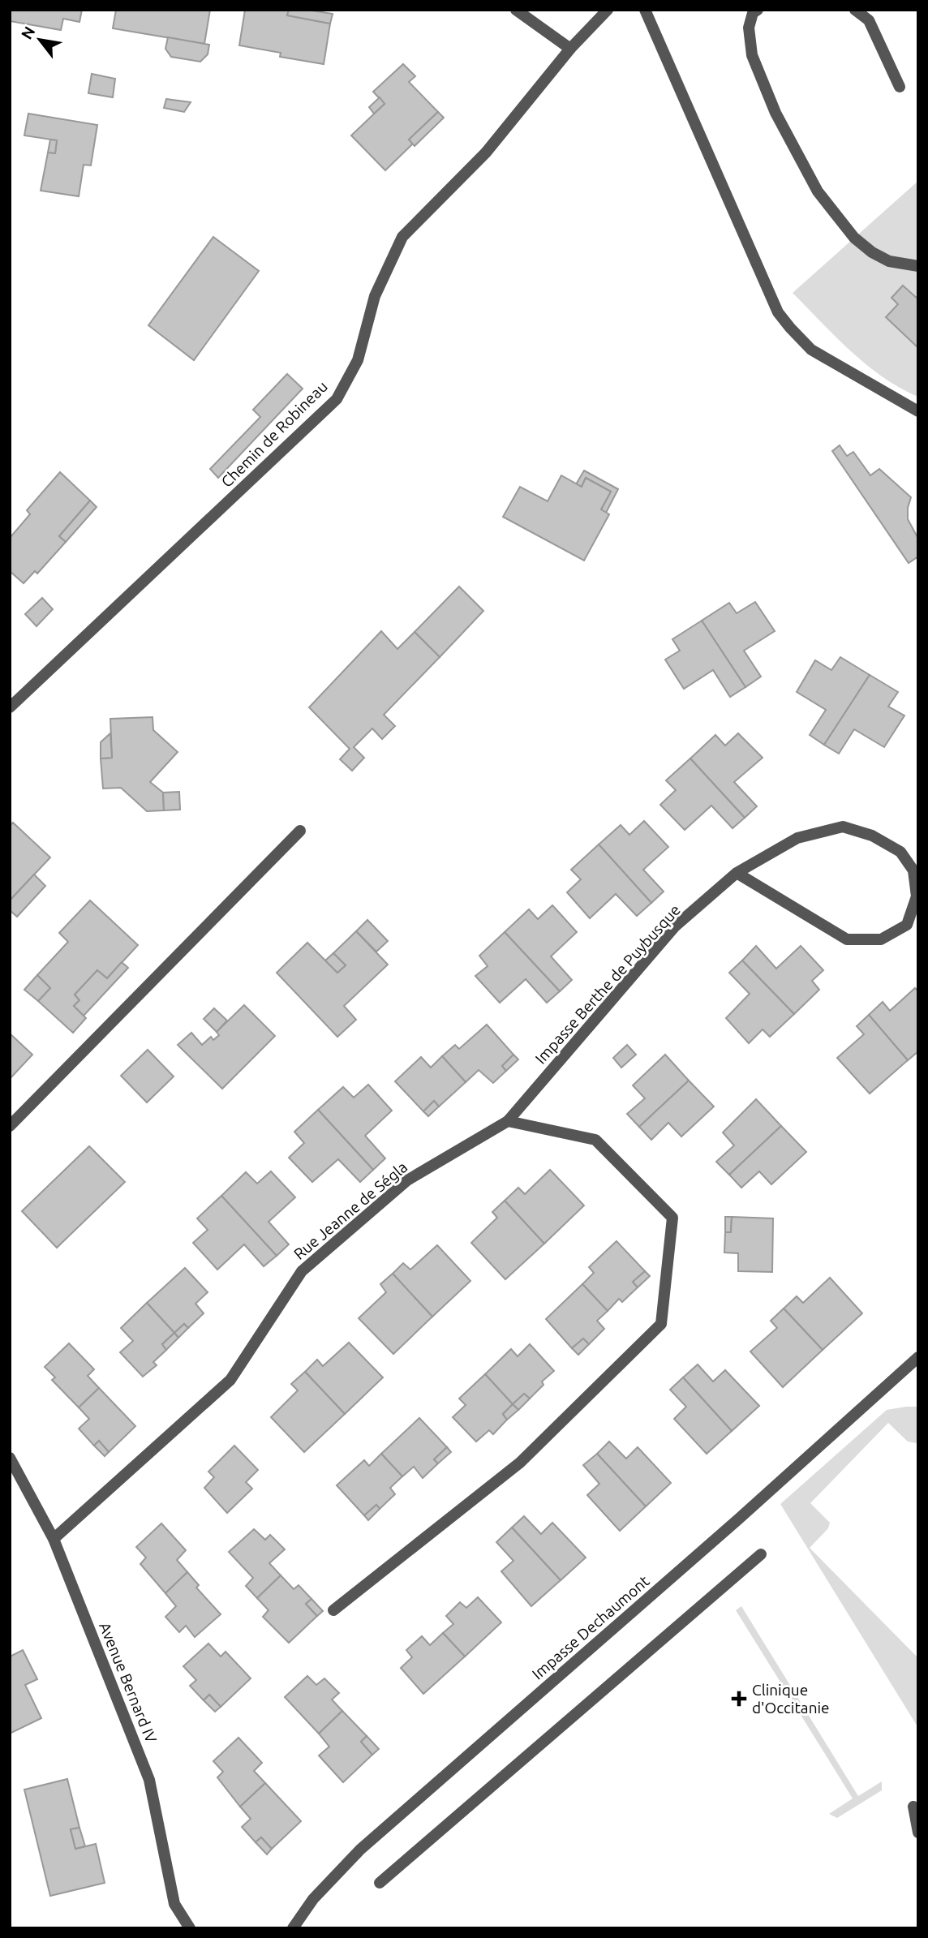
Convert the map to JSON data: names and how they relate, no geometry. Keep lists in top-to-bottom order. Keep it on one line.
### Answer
{"streets":{"street":["Chemin de Robineau","Impasse Berthe de Puybusque","Rue Jeanne de Ségla","Impasse Dechaumont","Avenue Bernard IV"]},"crossings":[["Impasse Berthe de Puybusque","Rue Jeanne de Ségla"],["Rue Jeanne de Ségla","Avenue Bernard IV"]],"places":{"health":["Clinique d'Occitanie"]},"north":"top left"}
